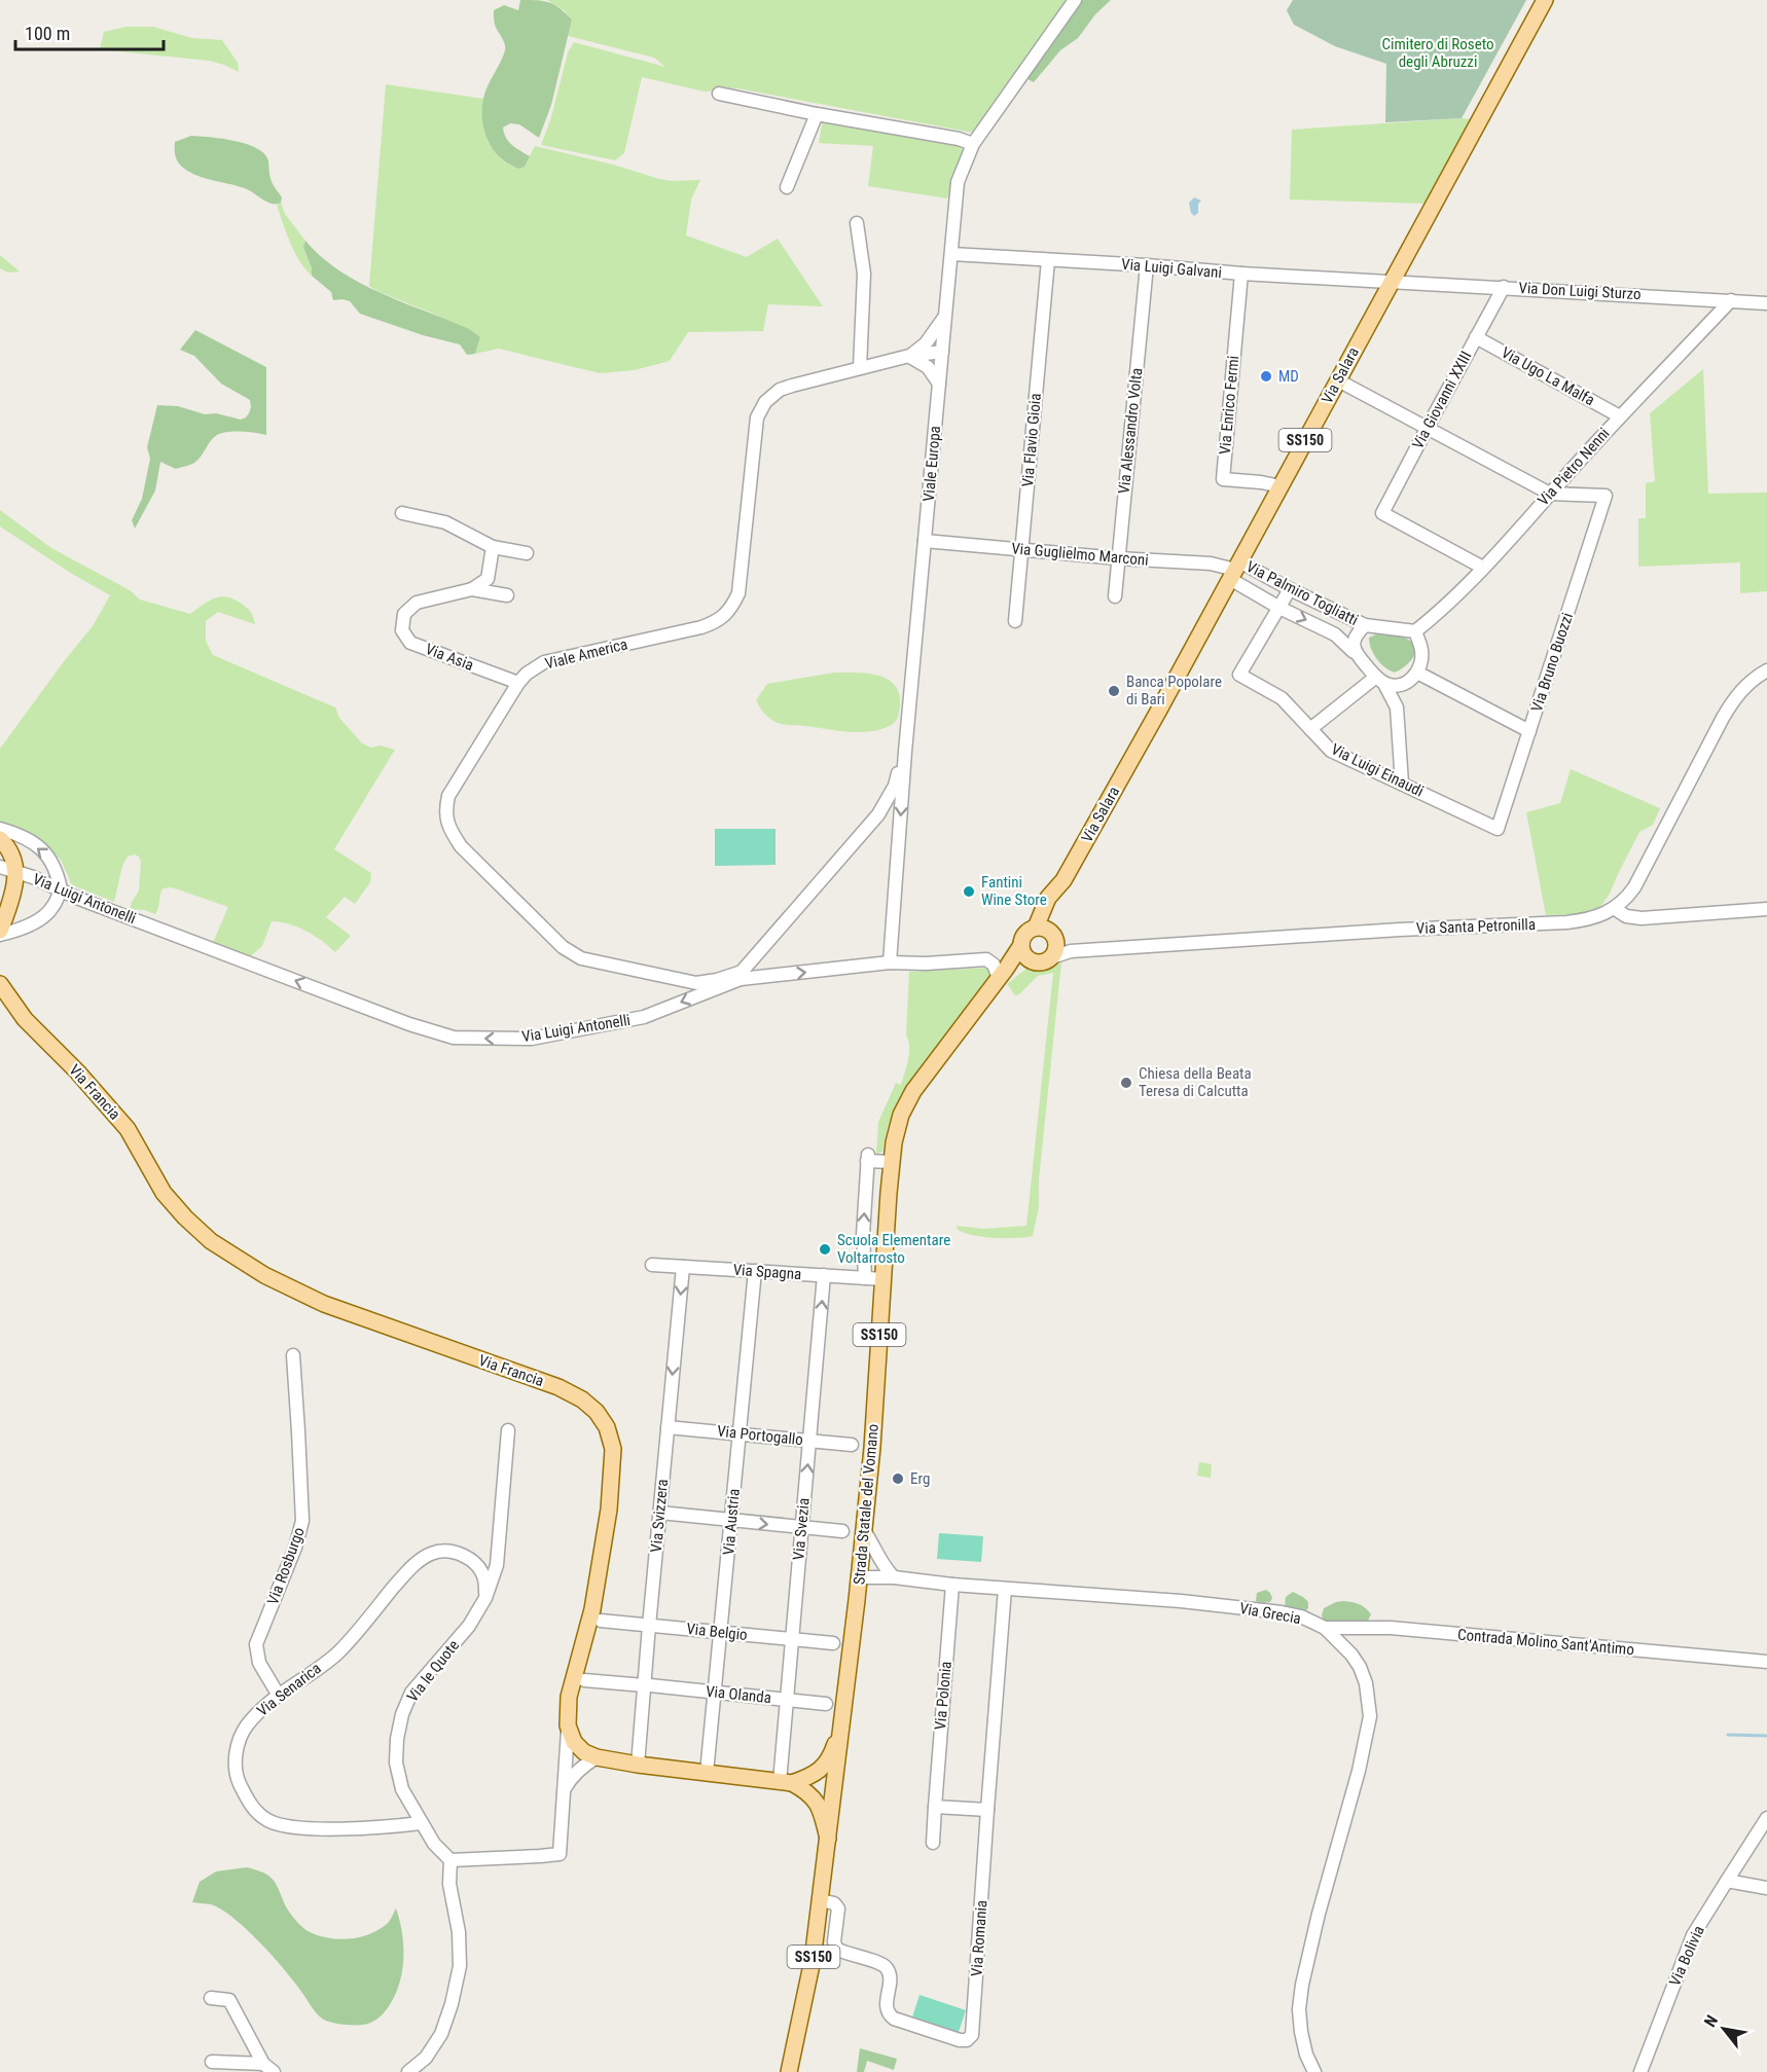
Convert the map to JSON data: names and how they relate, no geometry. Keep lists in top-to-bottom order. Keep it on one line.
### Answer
{"streets":{"main road":["Via Salara","SS150","Via Francia","Strada Statale del Vomano"],"street":["Via Luigi Galvani","Via Don Luigi Sturzo","Via Ugo La Malfa","Via Giovanni XXIII","Via Enrico Fermi","Via Alessandro Volta","Via Flavio Gioia","Viale Europa","Via Pietro Nenni","Via Guglielmo Marconi","Via Palmiro Togliatti","Viale America","Via Asia","Via Bruno Buozzi","Via Luigi Einaudi","Via Luigi Antonelli","Via Santa Petronilla","Via Spagna","Via Portogallo","Via Svizzera","Via Austria","Via Svezia","Via Rosburgo","Via Grecia","Via Belgio","Contrada Molino Sant'Antimo","Via le Quote","Via Senarica","Via Olanda","Via Polonia","Via Romania","Via Bolivia"]},"crossings":[["Via Luigi Galvani","Via Don Luigi Sturzo"],["Via Luigi Galvani","Via Salara"],["Via Luigi Galvani","Via Enrico Fermi"],["Via Luigi Galvani","Via Alessandro Volta"],["Via Luigi Galvani","Via Flavio Gioia"],["Via Luigi Galvani","Viale Europa"],["Via Don Luigi Sturzo","Via Salara"],["Via Don Luigi Sturzo","Via Giovanni XXIII"],["Via Don Luigi Sturzo","Via Pietro Nenni"],["Via Salara","Via Enrico Fermi"],["Via Salara","Via Guglielmo Marconi"],["Via Salara","Via Palmiro Togliatti"],["Via Salara","Via Santa Petronilla"],["Via Salara","Strada Statale del Vomano"],["Via Ugo La Malfa","Via Giovanni XXIII"],["Via Ugo La Malfa","Via Pietro Nenni"],["Via Giovanni XXIII","Via Pietro Nenni"],["Via Alessandro Volta","Via Guglielmo Marconi"],["Via Flavio Gioia","Via Guglielmo Marconi"],["Viale Europa","Via Guglielmo Marconi"],["Viale Europa","Viale America"],["Viale Europa","Via Luigi Antonelli"],["Via Pietro Nenni","Via Palmiro Togliatti"],["Via Pietro Nenni","Via Bruno Buozzi"],["Via Guglielmo Marconi","Via Palmiro Togliatti"],["Via Palmiro Togliatti","Via Luigi Einaudi"],["Viale America","Via Asia"],["Viale America","Via Luigi Antonelli"],["Via Bruno Buozzi","Via Luigi Einaudi"],["Via Luigi Antonelli","Strada Statale del Vomano"],["Via Santa Petronilla","Strada Statale del Vomano"],["Via Spagna","Strada Statale del Vomano"],["Via Spagna","Via Svizzera"],["Via Spagna","Via Austria"],["Via Spagna","Via Svezia"],["Via Portogallo","Via Svizzera"],["Via Portogallo","Via Austria"],["Via Portogallo","Via Svezia"],["Strada Statale del Vomano","Via Grecia"],["Strada Statale del Vomano","Via Romania"],["Via Svizzera","Via Belgio"],["Via Svizzera","Via Olanda"],["Via Austria","Via Belgio"],["Via Austria","Via Olanda"],["Via Svezia","Via Belgio"],["Via Svezia","Via Olanda"],["Via Rosburgo","Via Senarica"],["Via Grecia","Contrada Molino Sant'Antimo"],["Via Grecia","Via Polonia"],["Via Grecia","Via Romania"],["Via le Quote","Via Senarica"]],"one_way":["Via Svezia"],"parks":["Cimitero di Roseto degli Abruzzi"],"places":["MD","Banca Popolare di Bari","Fantini Wine Store","Chiesa della Beata Teresa di Calcutta","Scuola Elementare Voltarrosto","Erg"],"scale_bar":"100 m","north":"top left"}
